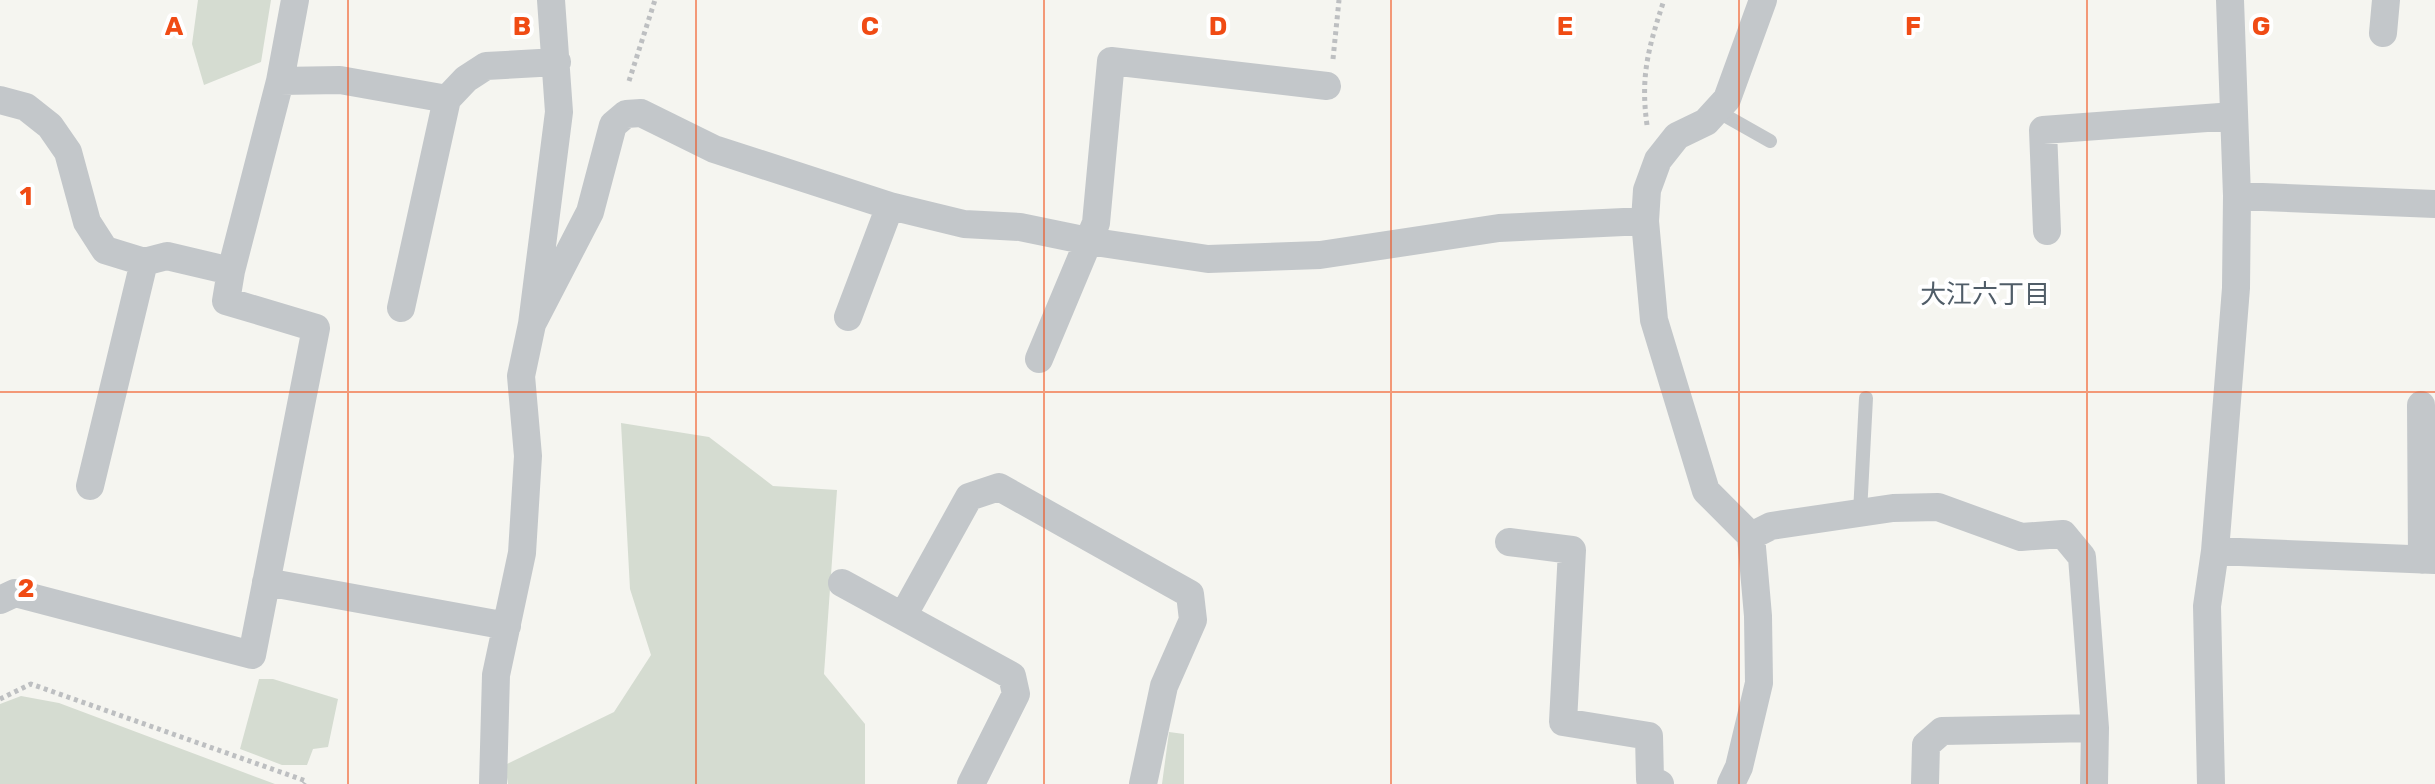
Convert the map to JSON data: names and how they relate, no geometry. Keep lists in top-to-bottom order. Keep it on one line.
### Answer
{"districts":["大江六丁目"],"grid":{"columns":["A","B","C","D","E","F","G"],"rows":["1","2"]}}
